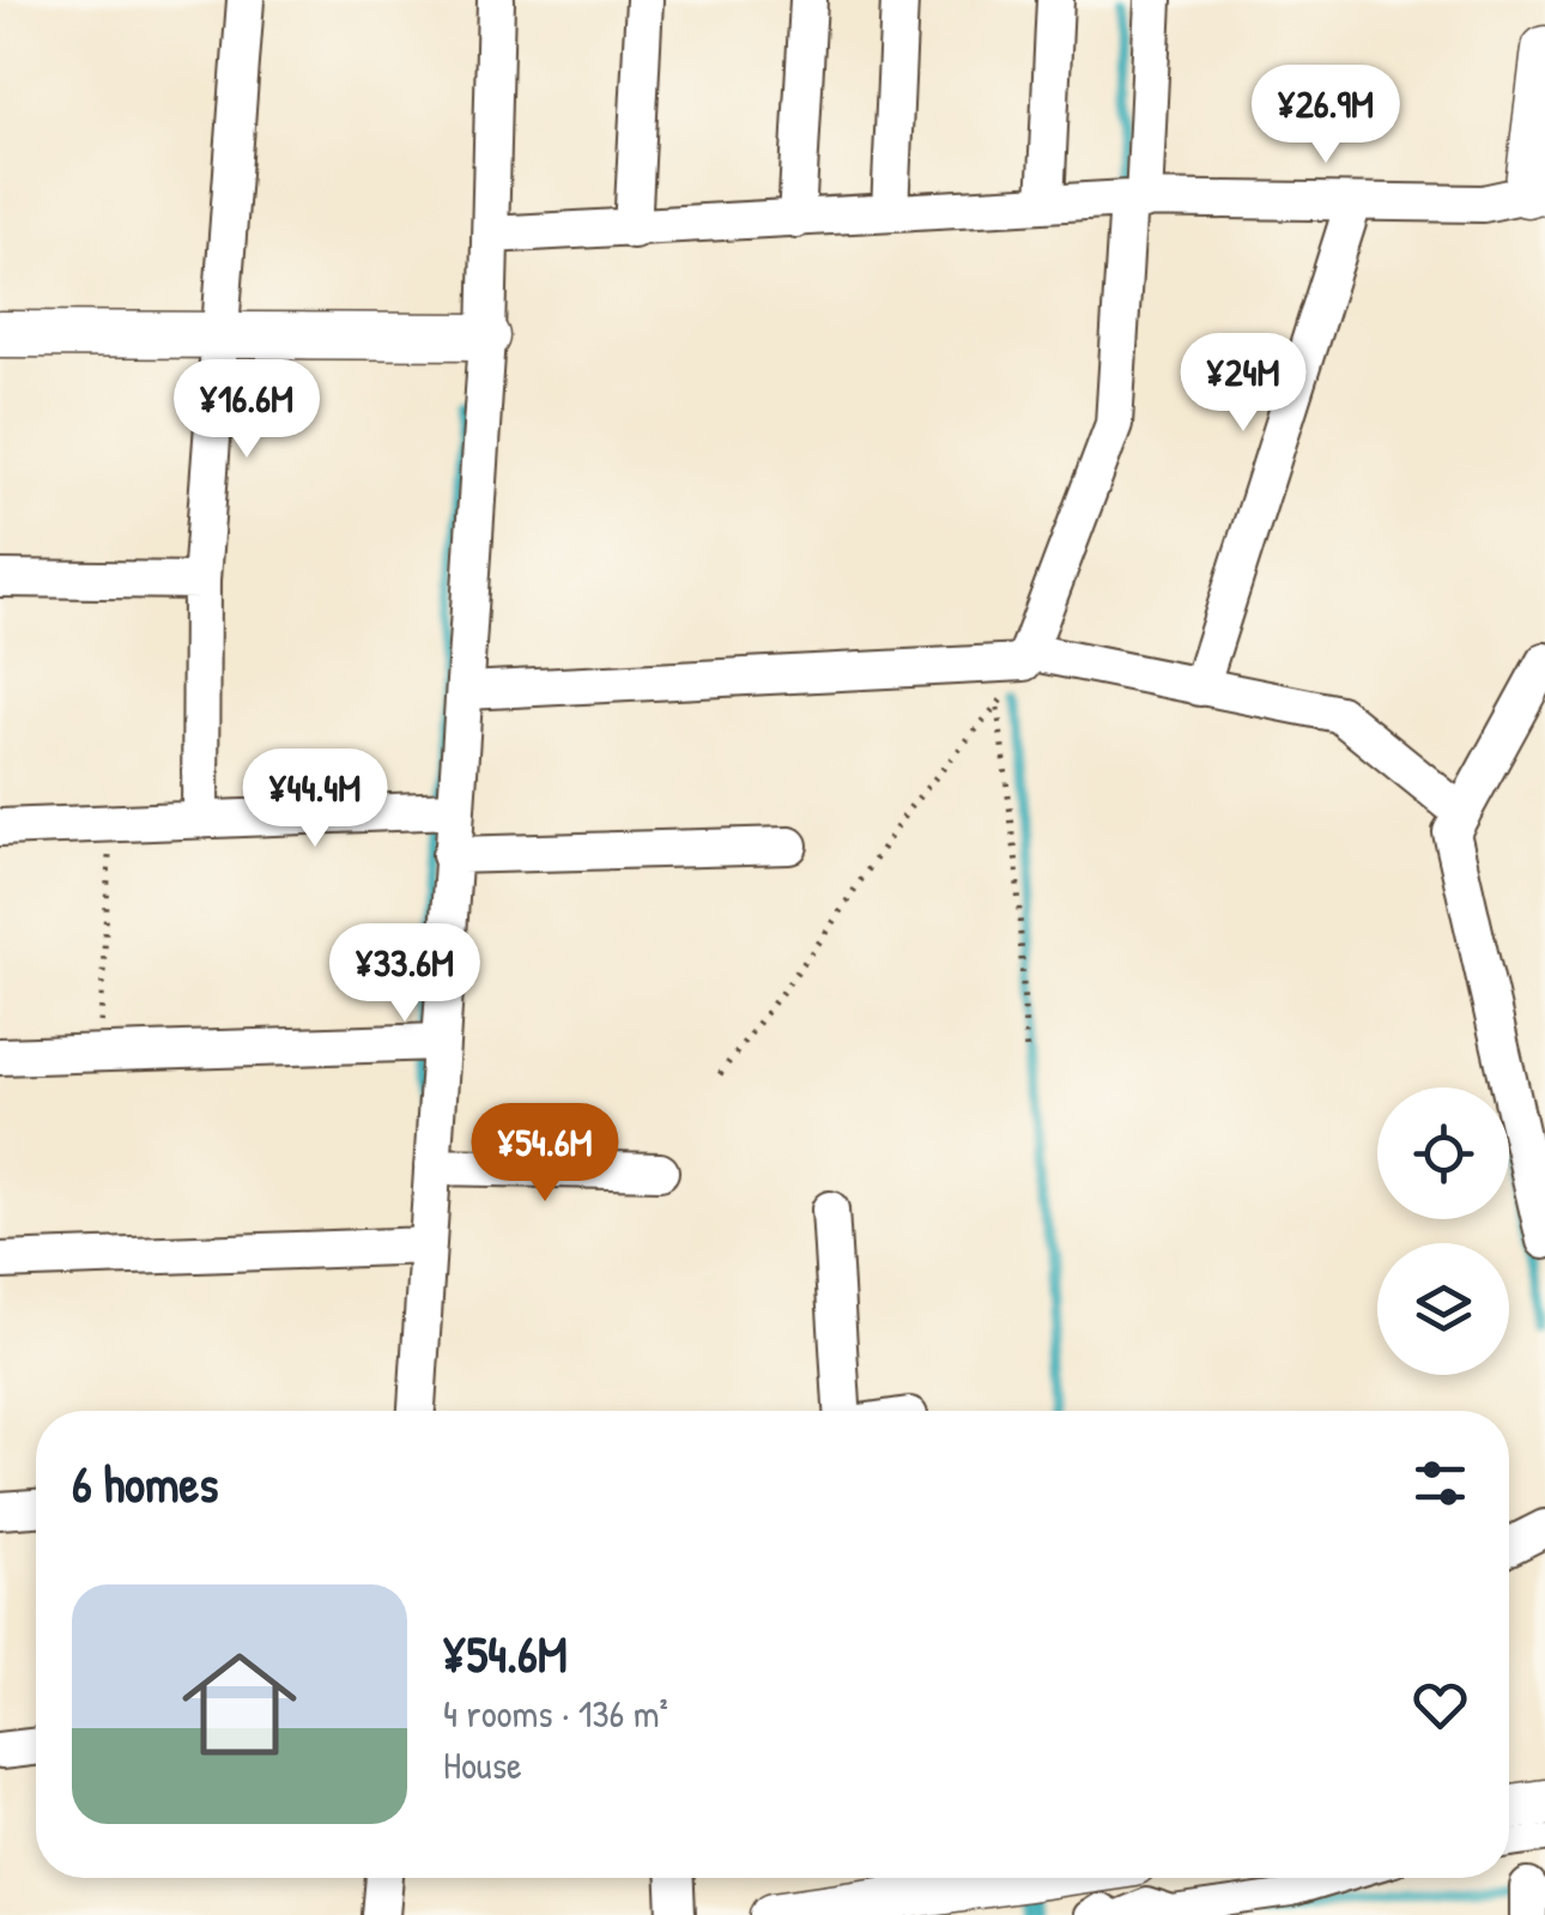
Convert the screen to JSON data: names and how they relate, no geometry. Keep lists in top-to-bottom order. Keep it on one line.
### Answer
{"page":{"price":["¥26.9M","¥24M","¥16.6M","¥44.4M","¥33.6M","¥54.6M"],"heading":"6 homes","list":[{"name":"¥54.6M","note":"4 rooms · 136 m² · House"}]}}
